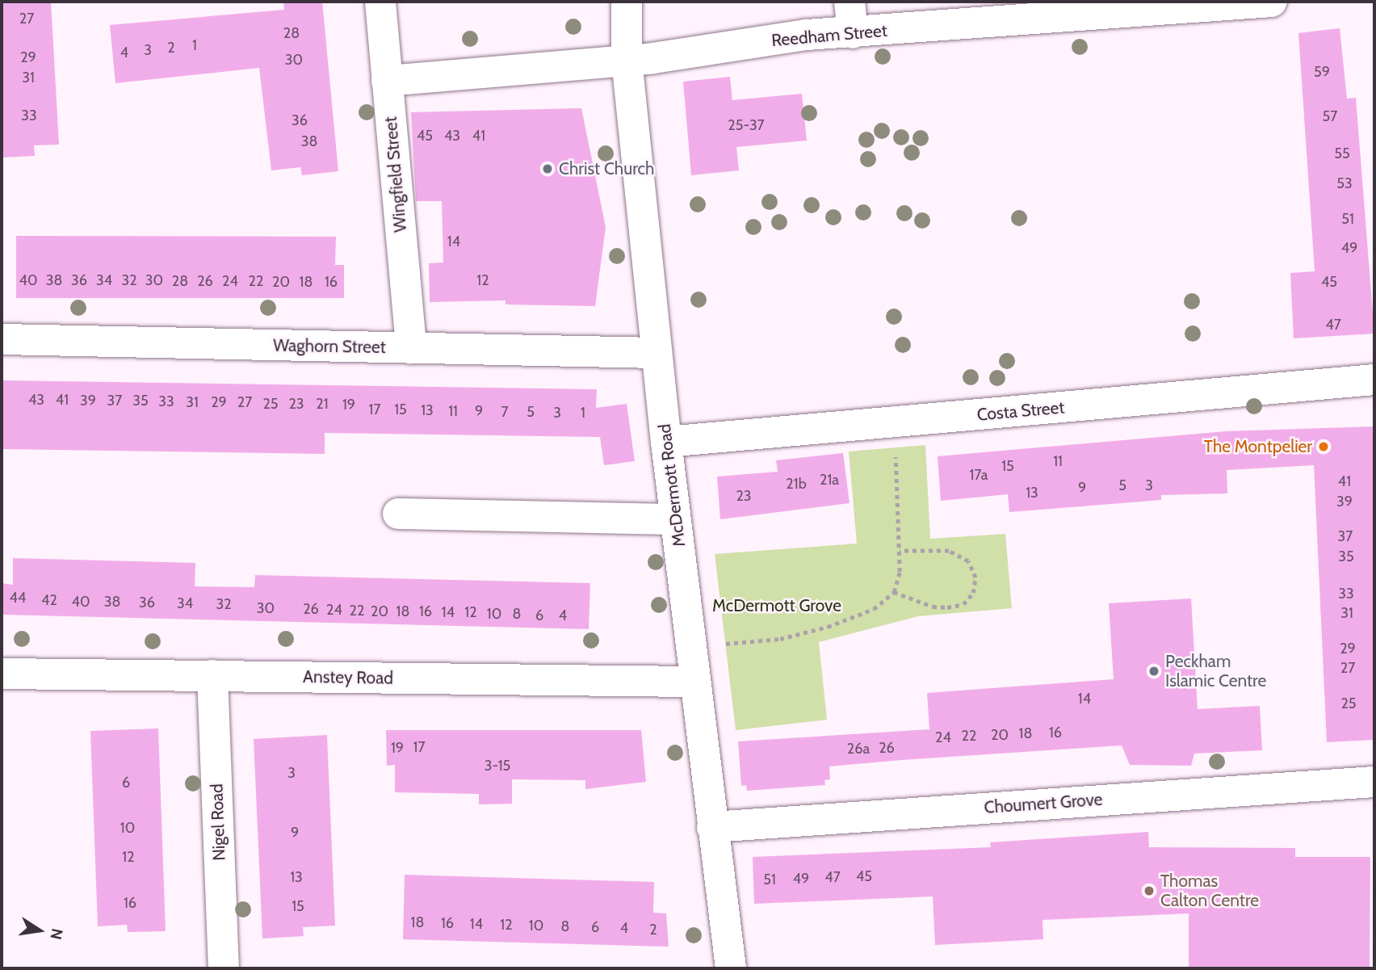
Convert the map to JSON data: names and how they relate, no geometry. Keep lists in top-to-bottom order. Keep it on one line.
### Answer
{"streets":{"street":["Reedham Street","Wingfield Street","Waghorn Street","Costa Street","McDermott Road","Anstey Road","Choumert Grove","Nigel Road"]},"crossings":[["Reedham Street","Wingfield Street"],["Reedham Street","McDermott Road"],["Wingfield Street","Waghorn Street"],["Waghorn Street","McDermott Road"],["Costa Street","McDermott Road"],["McDermott Road","Anstey Road"],["McDermott Road","Choumert Grove"],["Anstey Road","Nigel Road"]],"parks":["McDermott Grove"],"places":["Christ Church","The Montpelier","Peckham Islamic Centre","Thomas Calton Centre"],"house_numbers":["27","28","1","2","3","4","29","30","59","31","33","57","36","25-37","45","43","41","38","55","53","51","14","49","40","38","36","34","32","30","12","28","26","24","22","20","18","16","45","47","43","41","39","37","35","33","31","29","27","25","23","21","19","17","15","13","11","9","7","5","3","1","11","15","17a","21a","41","21b","5","3","9","13","23","39","37","35","33","44","42","40","38","36","34","32","30","26","24","22","20","18","16","14","12","31","10","8","6","4","29","27","14","25","16","18","20","22","24","17","19","26","26a","3-15","3","6","10","9","12","45","13","47","49","51","16","15","18","16","14","12","10","8","6","4","2"],"north":"right"}
